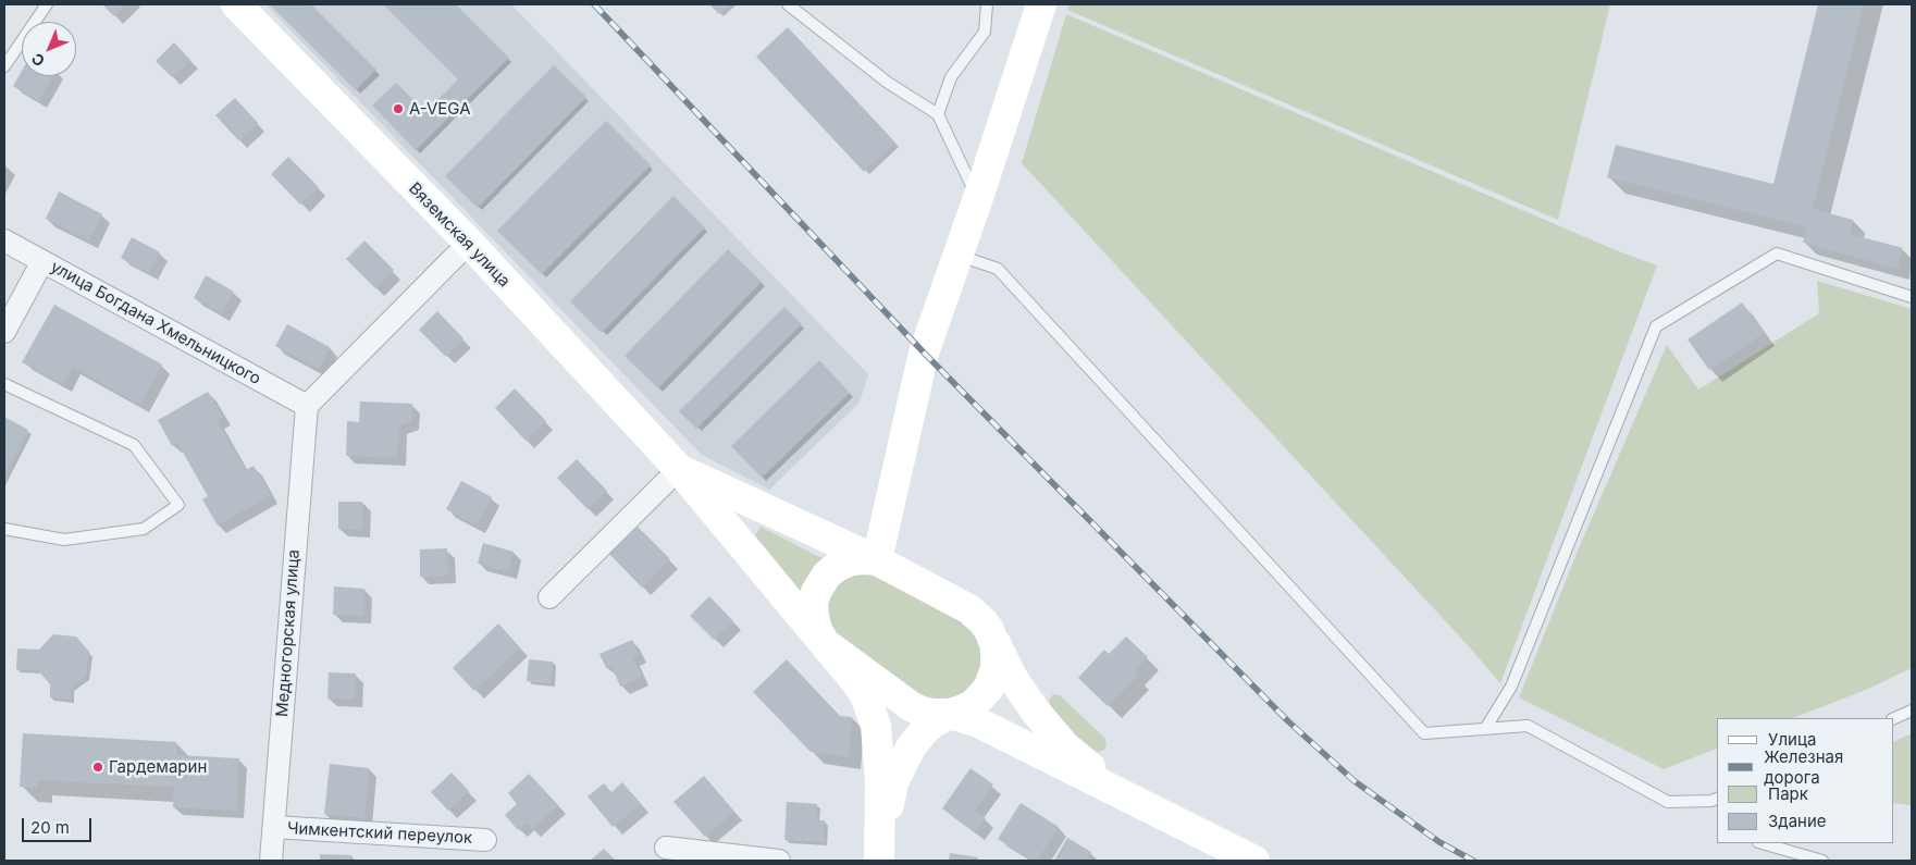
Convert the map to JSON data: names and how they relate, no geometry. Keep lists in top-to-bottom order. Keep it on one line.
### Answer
{"streets":{"main road":["Вяземская улица"],"street":["улица Богдана Хмельницкого","Медногорская улица","Чимкентский переулок"]},"crossings":[["улица Богдана Хмельницкого","Медногорская улица"],["Медногорская улица","Чимкентский переулок"]],"places":["A-VEGA","Гардемарин"],"legend":["Улица","Железная дорога","Парк","Здание"],"scale_bar":"20 m","north":"bottom left"}
